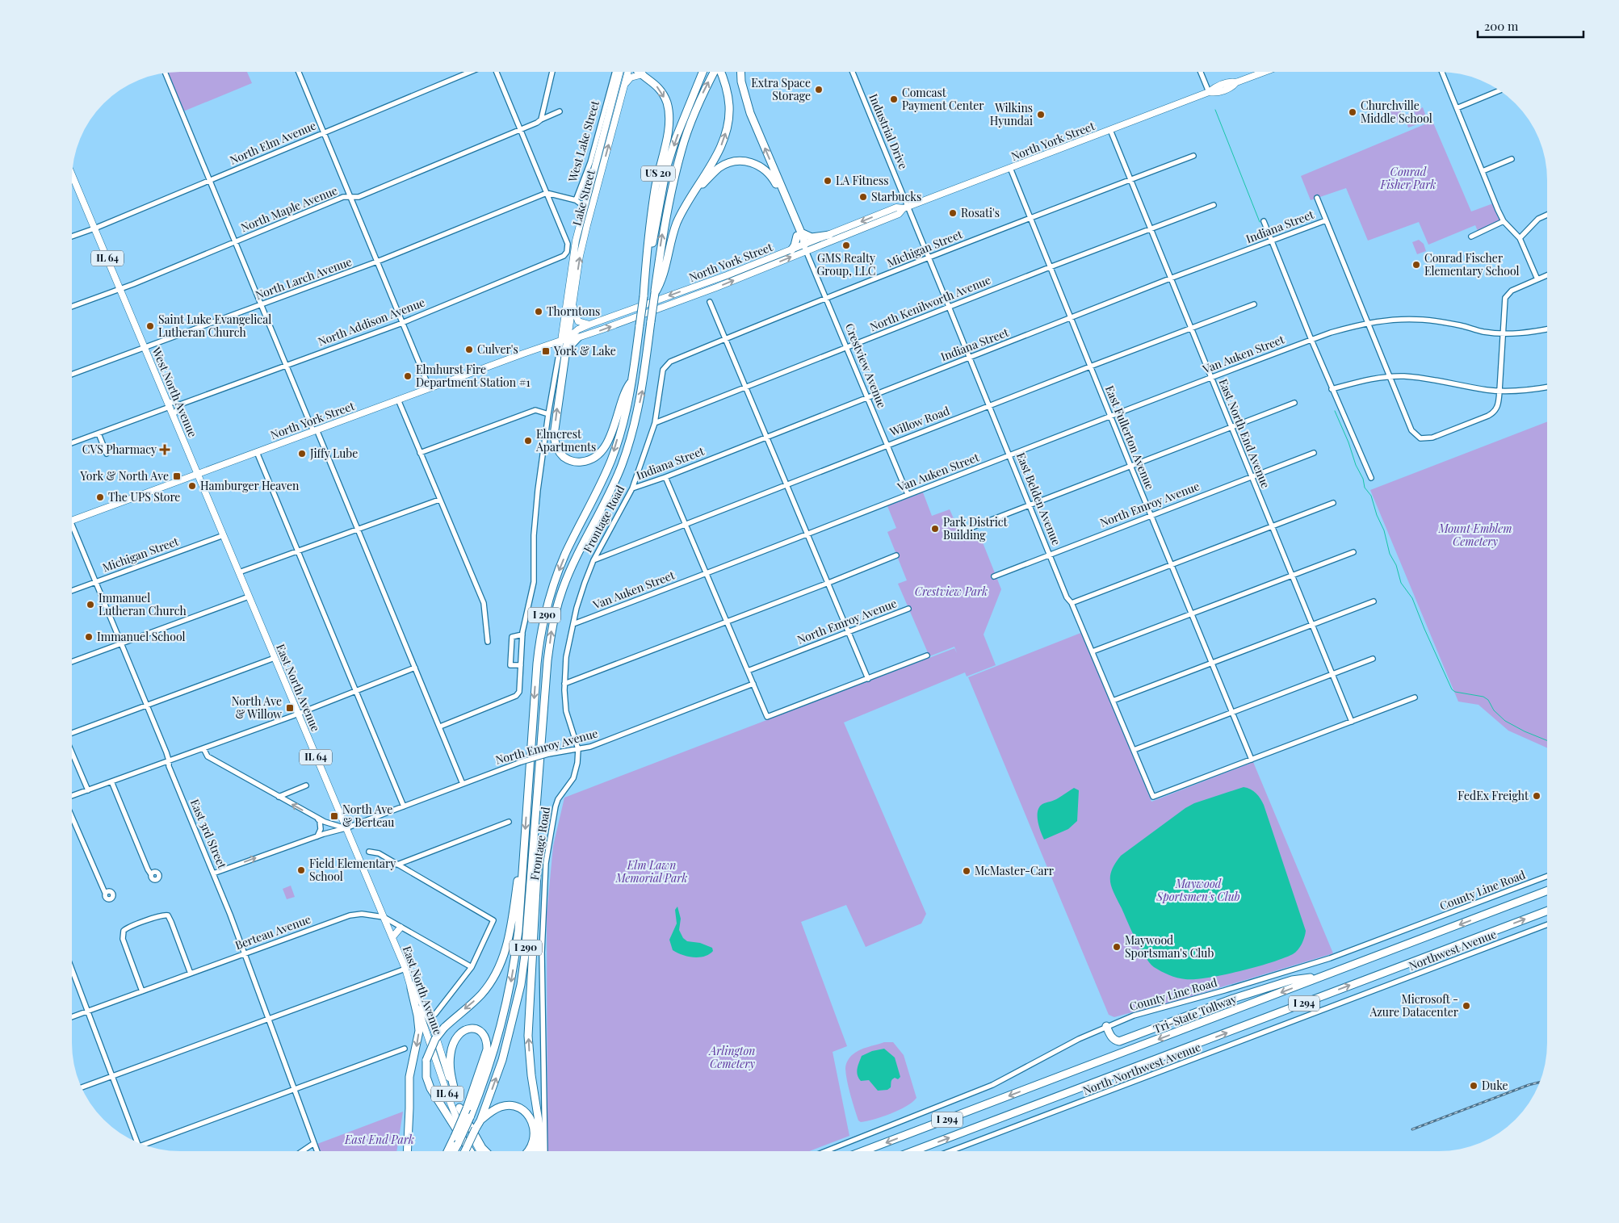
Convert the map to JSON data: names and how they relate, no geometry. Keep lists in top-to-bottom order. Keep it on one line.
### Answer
{"streets":{"highway":["US 20","I 290","I 294","Tri-State Tollway"],"main road":["North York Street","Lake Street","IL 64","West North Avenue","East North Avenue"],"street":["Industrial Drive","West Lake Street","North Elm Avenue","North Maple Avenue","Indiana Street","Michigan Street","North Larch Avenue","North Kenilworth Avenue","North Addison Avenue","Van Auken Street","Crestview Avenue","Willow Road","East North End Avenue","East Fullerton Avenue","East Belden Avenue","North Emroy Avenue","Frontage Road","East 3rd Street","County Line Road","Berteau Avenue","Northwest Avenue","North Northwest Avenue"]},"crossings":[["Industrial Drive","North York Street"],["Industrial Drive","East Belden Avenue"],["North York Street","Lake Street"],["North York Street","Crestview Avenue"],["North York Street","West North Avenue"],["North York Street","East North End Avenue"],["North York Street","East Fullerton Avenue"],["North York Street","East Belden Avenue"],["North York Street","East North Avenue"],["North Elm Avenue","West North Avenue"],["US 20","I 290"],["North Maple Avenue","West North Avenue"],["Indiana Street","Crestview Avenue"],["Indiana Street","East North End Avenue"],["Indiana Street","East Fullerton Avenue"],["Indiana Street","East Belden Avenue"],["Indiana Street","Frontage Road"],["Michigan Street","Crestview Avenue"],["Michigan Street","East North End Avenue"],["Michigan Street","East Fullerton Avenue"],["Michigan Street","East Belden Avenue"],["Michigan Street","Frontage Road"],["Michigan Street","East North Avenue"],["Michigan Street","East 3rd Street"],["North Larch Avenue","North Addison Avenue"],["North Larch Avenue","West North Avenue"],["North Kenilworth Avenue","Crestview Avenue"],["North Kenilworth Avenue","East North End Avenue"],["North Kenilworth Avenue","East Fullerton Avenue"],["North Kenilworth Avenue","East Belden Avenue"],["North Kenilworth Avenue","Frontage Road"],["Van Auken Street","Crestview Avenue"],["Van Auken Street","East North End Avenue"],["Van Auken Street","East Fullerton Avenue"],["Van Auken Street","East Belden Avenue"],["Van Auken Street","Frontage Road"],["Crestview Avenue","Willow Road"],["West North Avenue","East North Avenue"],["Willow Road","East North End Avenue"],["Willow Road","East Fullerton Avenue"],["Willow Road","East Belden Avenue"],["Willow Road","Frontage Road"],["East North End Avenue","North Emroy Avenue"],["East Fullerton Avenue","East Belden Avenue"],["East Fullerton Avenue","North Emroy Avenue"],["East Belden Avenue","North Emroy Avenue"],["North Emroy Avenue","Frontage Road"],["North Emroy Avenue","East North Avenue"],["North Emroy Avenue","East 3rd Street"],["East North Avenue","Berteau Avenue"],["East 3rd Street","Berteau Avenue"],["Northwest Avenue","North Northwest Avenue"]],"parks":["Conrad Fisher Park","Mount Emblem Cemetery","Crestview Park","Elm Lawn Memorial Park","Maywood Sportsmen's Club","Arlington Cemetery","East End Park"],"places":{"other":["Extra Space Storage","Comcast Payment Center","Churchville Middle School","Wilkins Hyundai","LA Fitness","Starbucks","Rosati's","GMS Realty Group, LLC","Conrad Fischer Elementary School","Thorntons","Saint Luke Evangelical Lutheran Church","Culver's","Elmhurst Fire Department Station #1","Elmcrest Apartments","Jiffy Lube","Hamburger Heaven","The UPS Store","Park District Building","Immanuel Lutheran Church","Immanuel School","FedEx Freight","Field Elementary School","McMaster-Carr","Maywood Sportsman's Club","Microsoft - Azure Datacenter","Duke"],"transit":["York & Lake","York & North Ave","North Ave & Willow","North Ave & Berteau"],"health":["CVS Pharmacy"]},"scale_bar":"200 m"}
